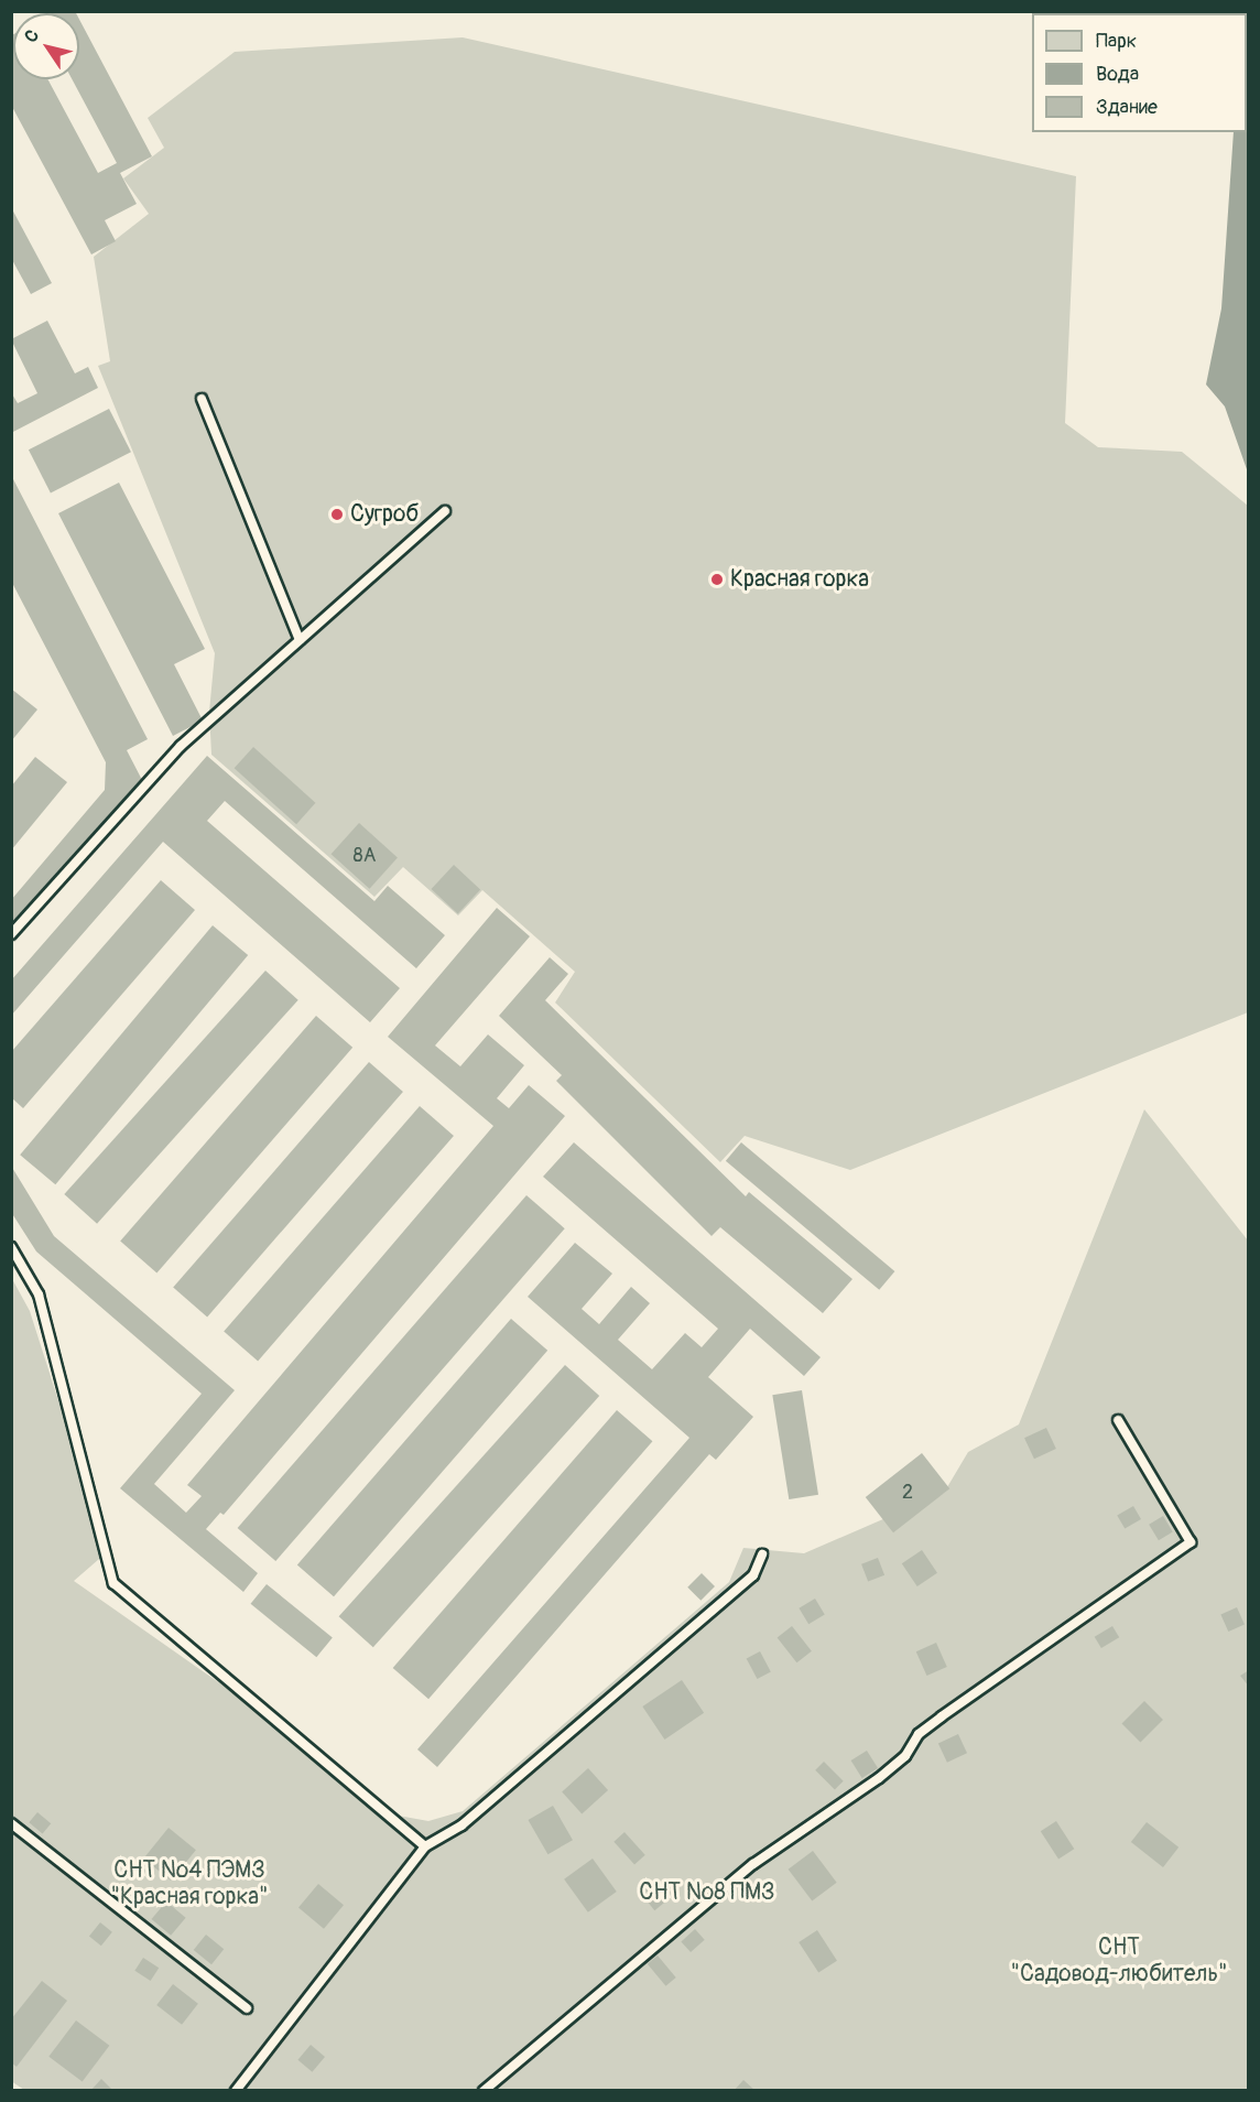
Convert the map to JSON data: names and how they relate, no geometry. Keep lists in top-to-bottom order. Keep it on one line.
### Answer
{"parks":["СНТ №4 ПЭМЗ \"Красная горка\"","СНТ №8 ПМЗ","СНТ \"Садовод-любитель\""],"places":["Сугроб","Красная горка"],"house_numbers":["8А","2"],"legend":["Парк","Вода","Здание"],"north":"top left"}
